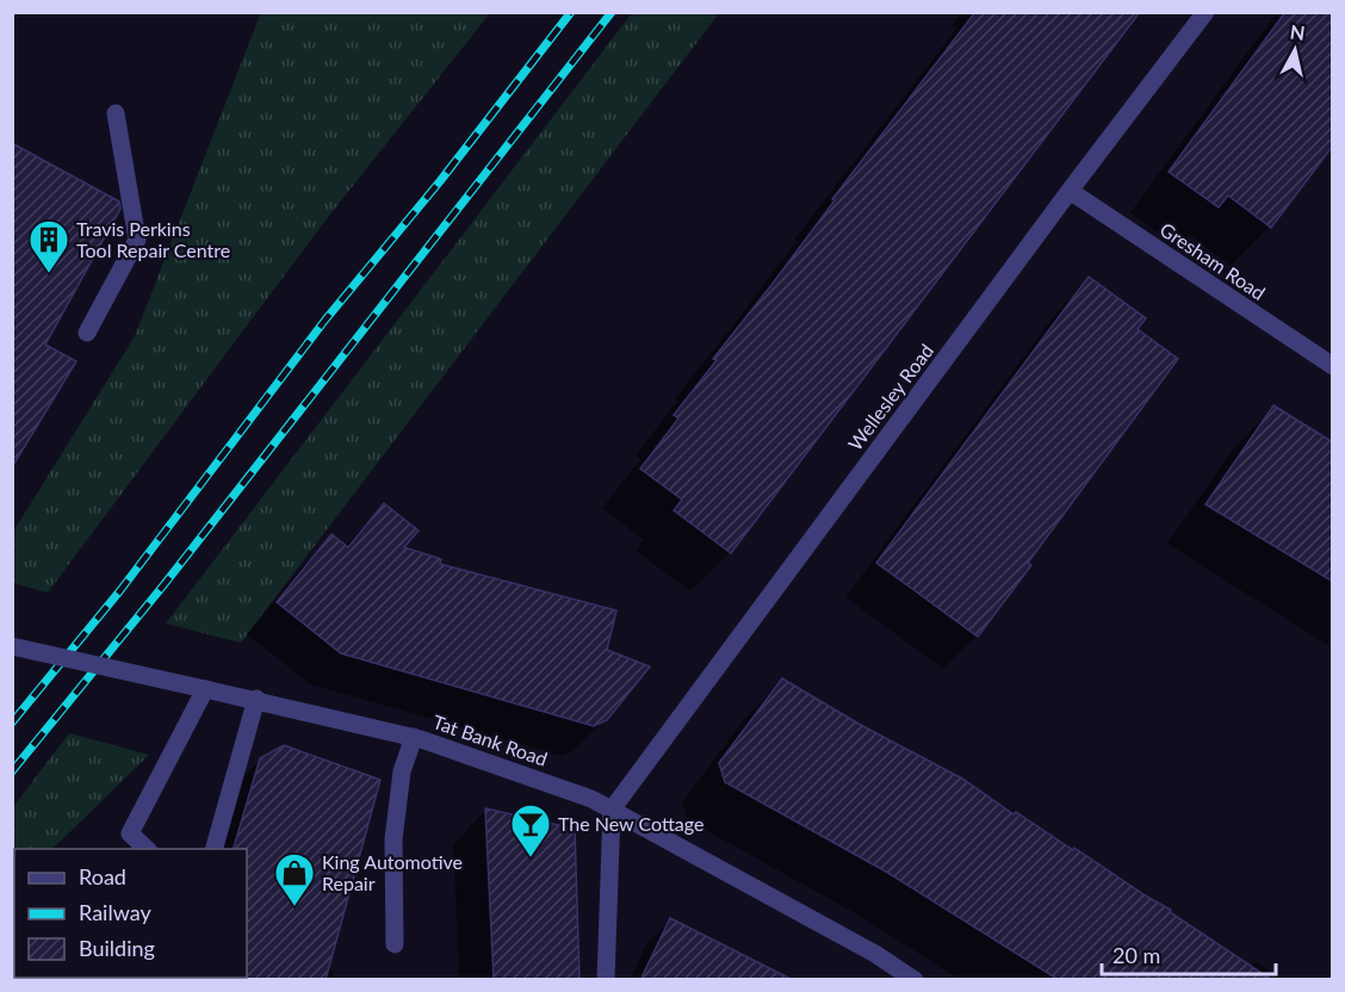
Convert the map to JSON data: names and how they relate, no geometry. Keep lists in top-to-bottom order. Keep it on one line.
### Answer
{"streets":{"street":["Gresham Road","Wellesley Road","Tat Bank Road"]},"crossings":[["Gresham Road","Wellesley Road"],["Wellesley Road","Tat Bank Road"]],"places":{"building":["Travis Perkins Tool Repair Centre"],"bar":["The New Cottage"],"shop":["King Automotive Repair"]},"legend":["Road","Railway","Building"],"scale_bar":"20 m","north":"top"}
